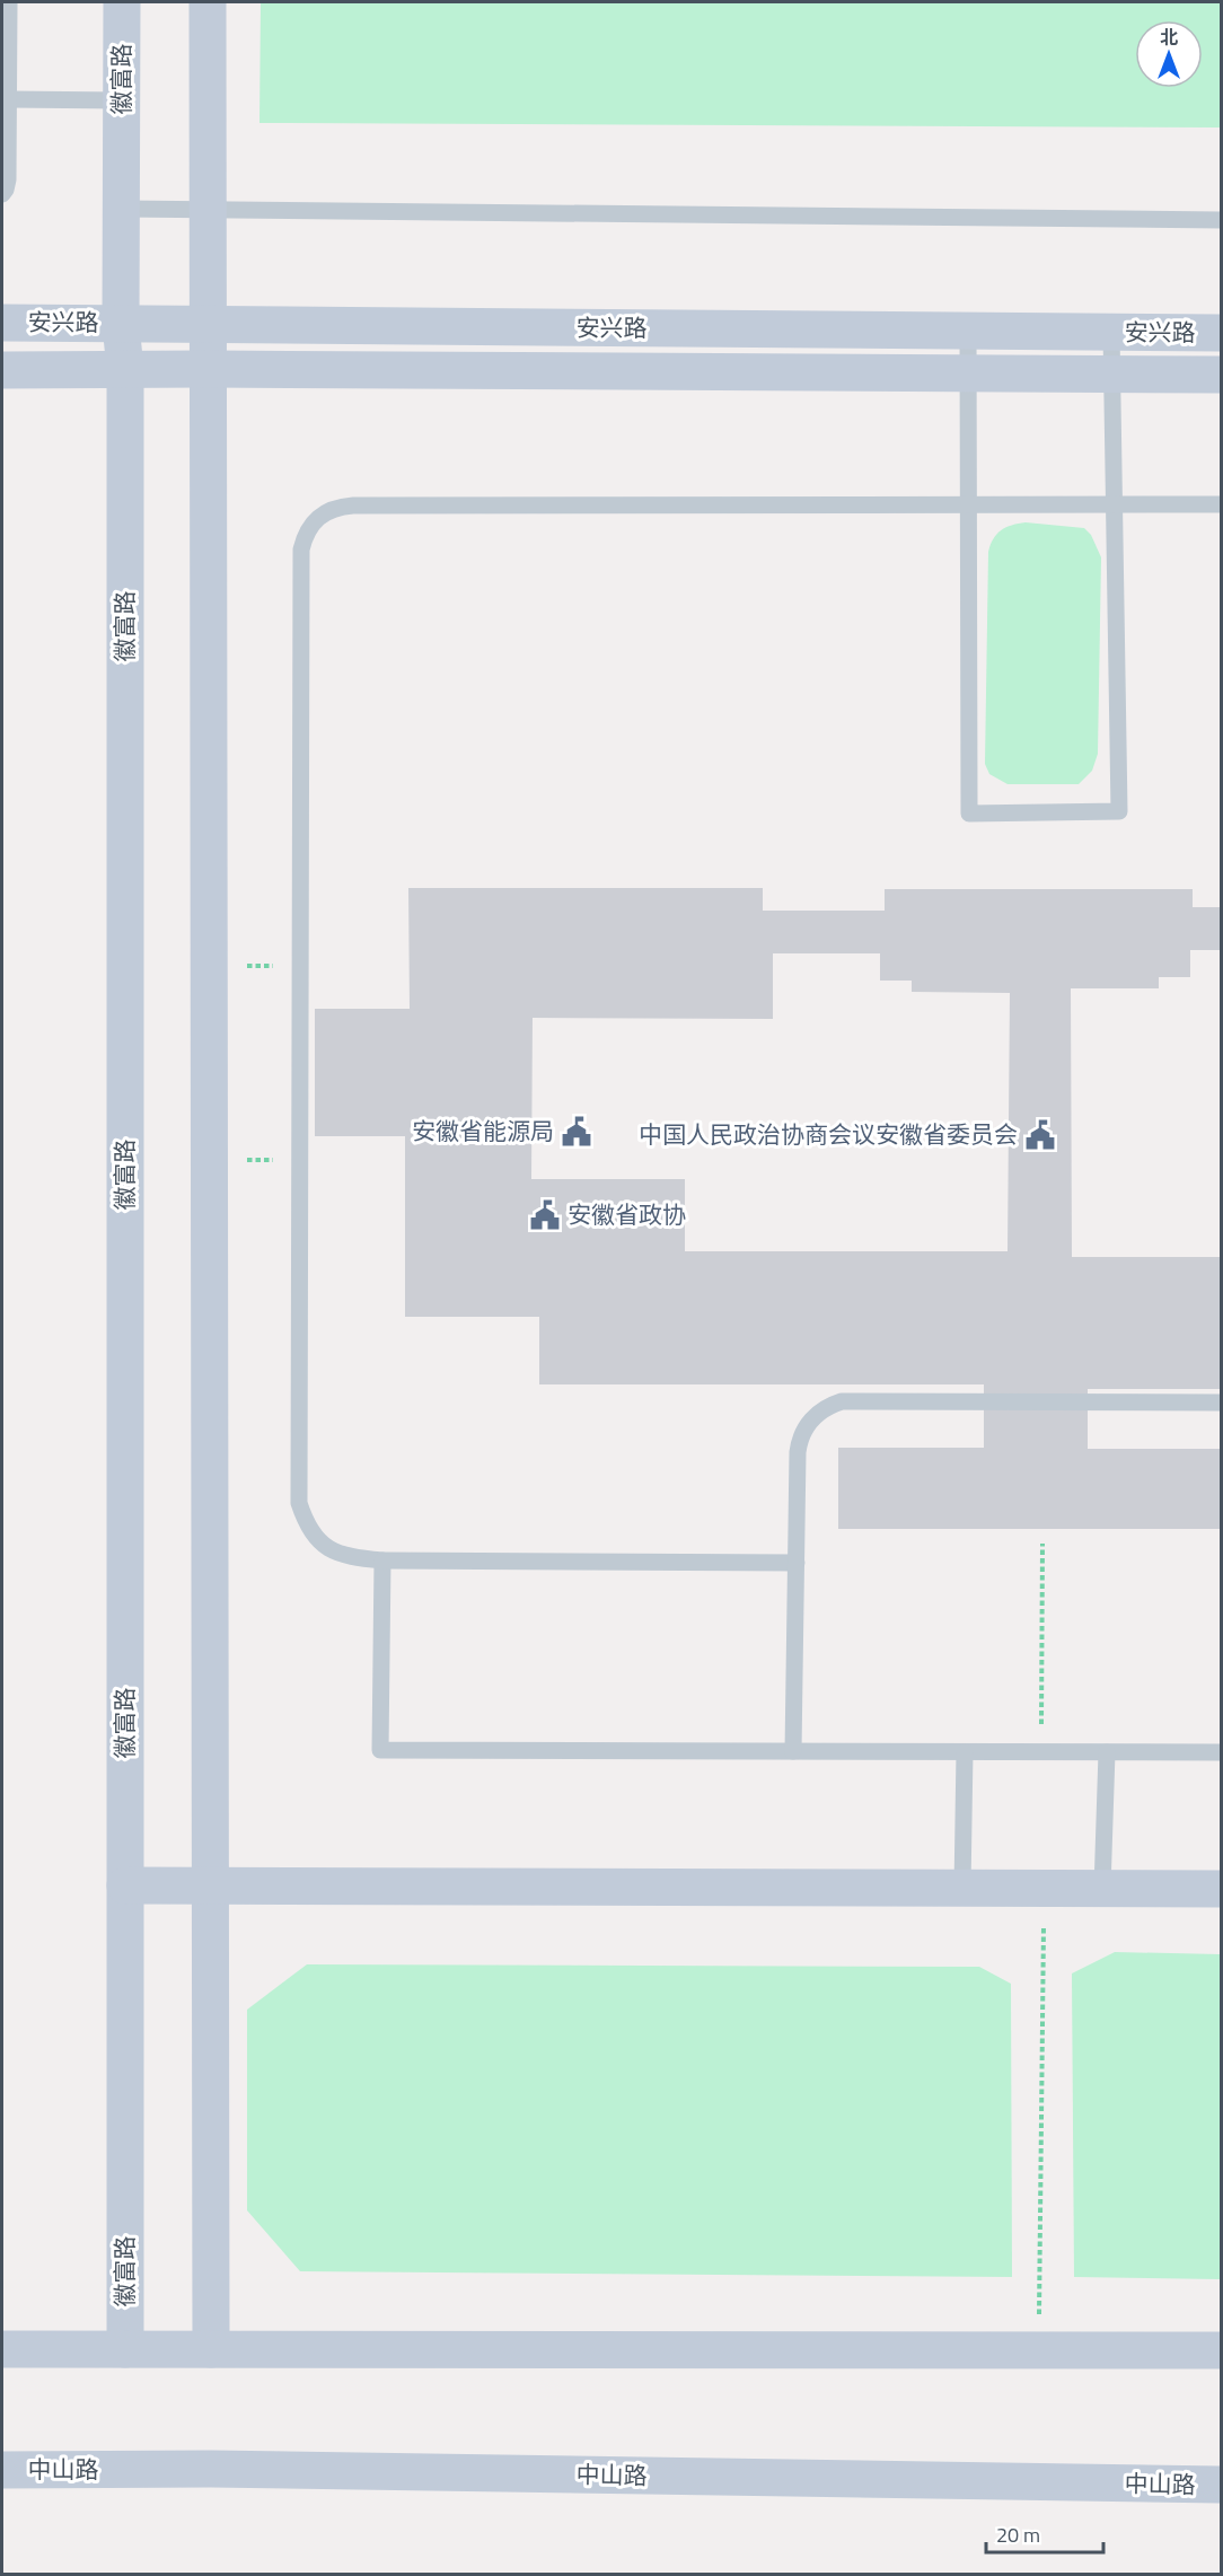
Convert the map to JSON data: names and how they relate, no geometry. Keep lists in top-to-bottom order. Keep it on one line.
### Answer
{"streets":{"street":["徽富路","安兴路","中山路"]},"crossings":[["徽富路","安兴路"]],"places":{"public building":["安徽省能源局","中国人民政治协商会议安徽省委员会","安徽省政协"]},"scale_bar":"20 m","north":"top"}
